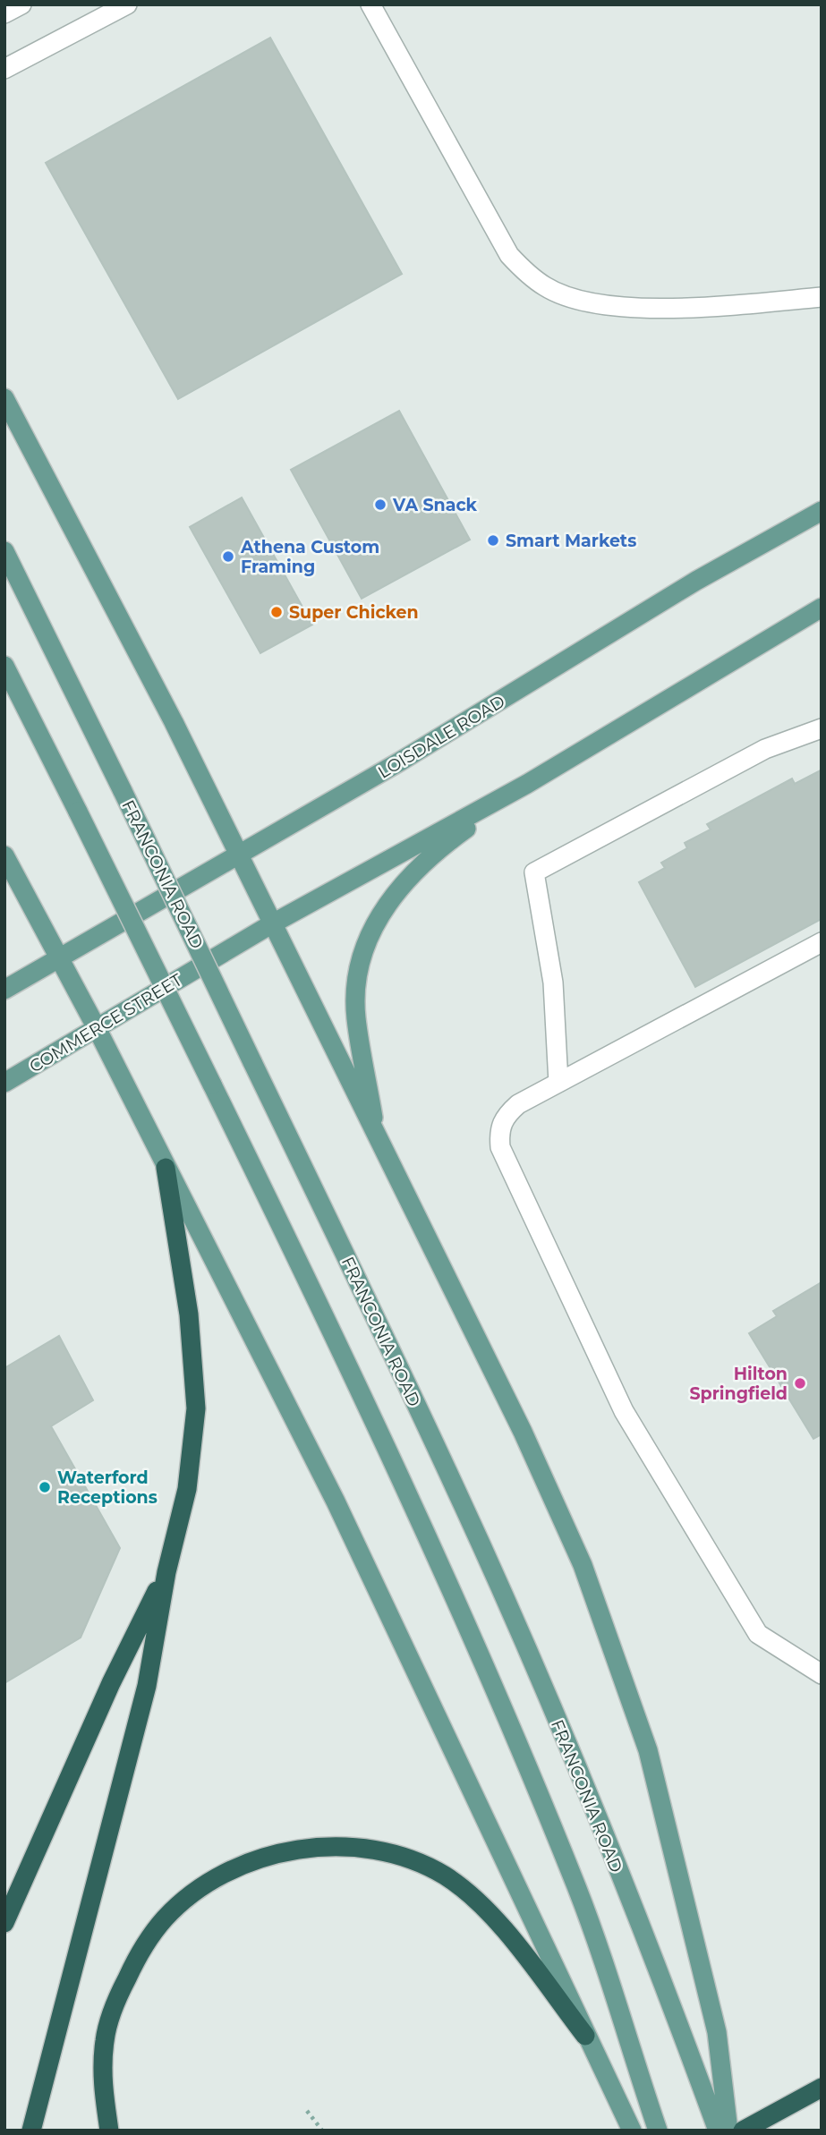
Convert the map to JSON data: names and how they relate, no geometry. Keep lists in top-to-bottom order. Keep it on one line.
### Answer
{"streets":{"main road":["LOISDALE ROAD","FRANCONIA ROAD","COMMERCE STREET"]},"places":["VA Snack","Smart Markets","Athena Custom Framing","Super Chicken","Hilton Springfield","Waterford Receptions"]}
